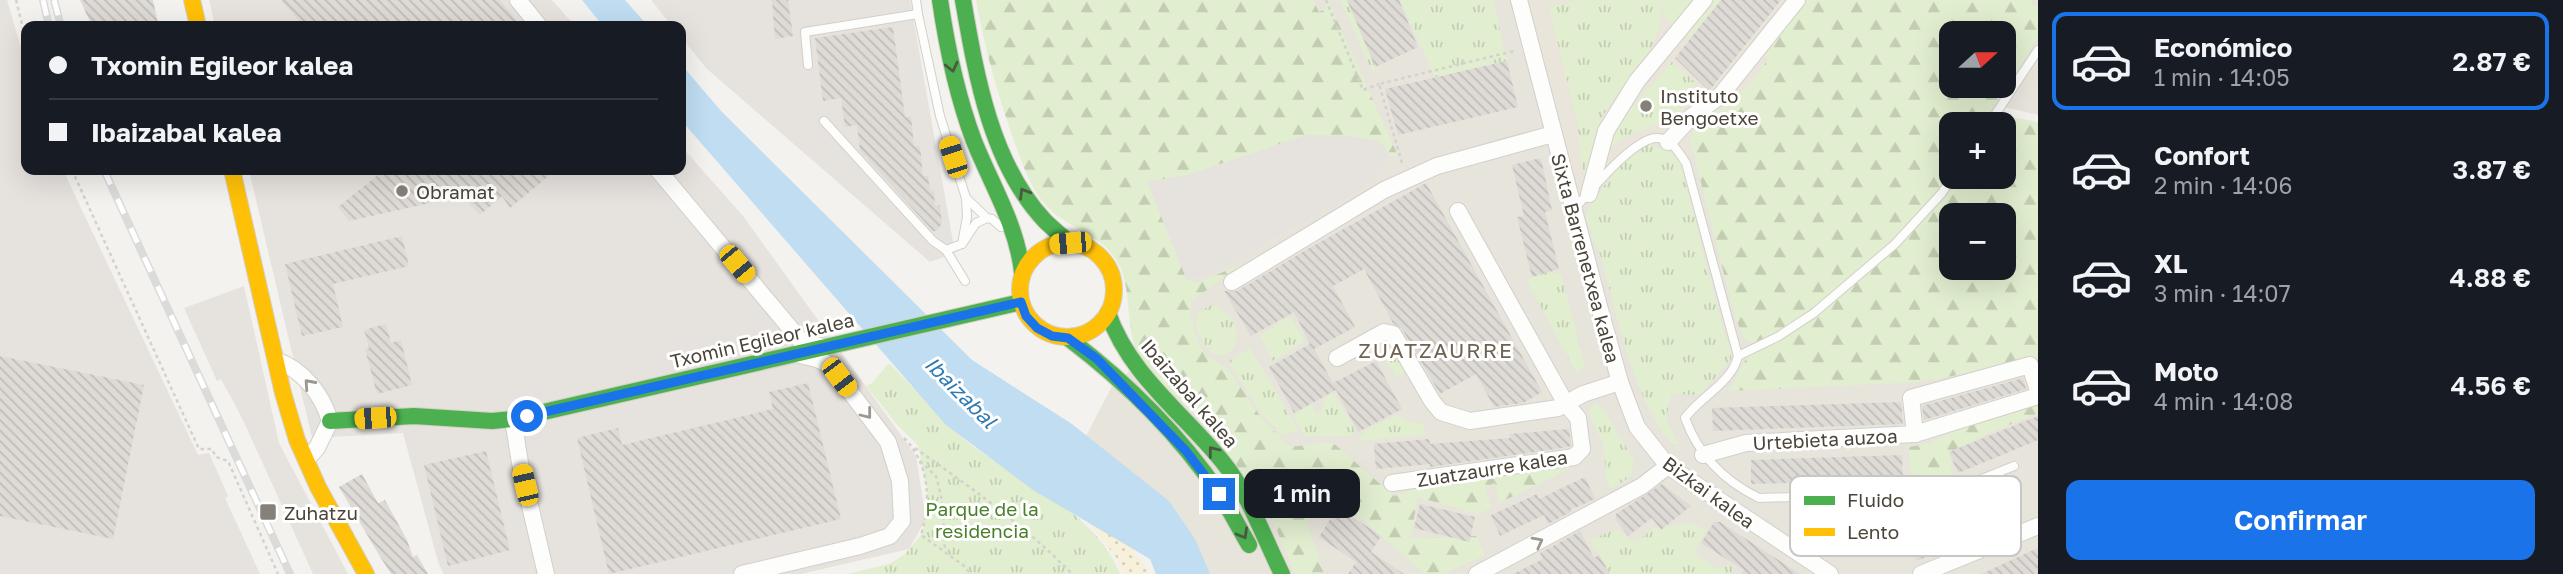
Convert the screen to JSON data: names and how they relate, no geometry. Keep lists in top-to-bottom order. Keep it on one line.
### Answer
{"streets":{"main road":["Txomin Egileor kalea","Ibaizabal kalea"],"street":["Sixta Barrenetxea kalea","Urtebieta auzoa","Zuatzaurre kalea","Bizkai kalea"]},"crossings":[["Sixta Barrenetxea kalea","Bizkai kalea"],["Txomin Egileor kalea","Ibaizabal kalea"]],"districts":["ZUATZAURRE"],"water":["Ibaizabal"],"parks":["Parque de la residencia"],"places":{"other":["Instituto Bengoetxe","Obramat"],"transit":["Zuhatzu"]},"legend":["Fluido","Lento"],"north":"right","page":{"list":[{"name":"Económico","note":"1 min · 14:05","value":"2.87 €"},{"name":"Confort","note":"2 min · 14:06","value":"3.87 €"},{"name":"XL","note":"3 min · 14:07","value":"4.88 €"},{"name":"Moto","note":"4 min · 14:08","value":"4.56 €"}],"map_buttons":["+","−"],"banner":["Txomin Egileor kalea","Ibaizabal kalea"],"buttons":"Confirmar","bubble":"1 min"}}
